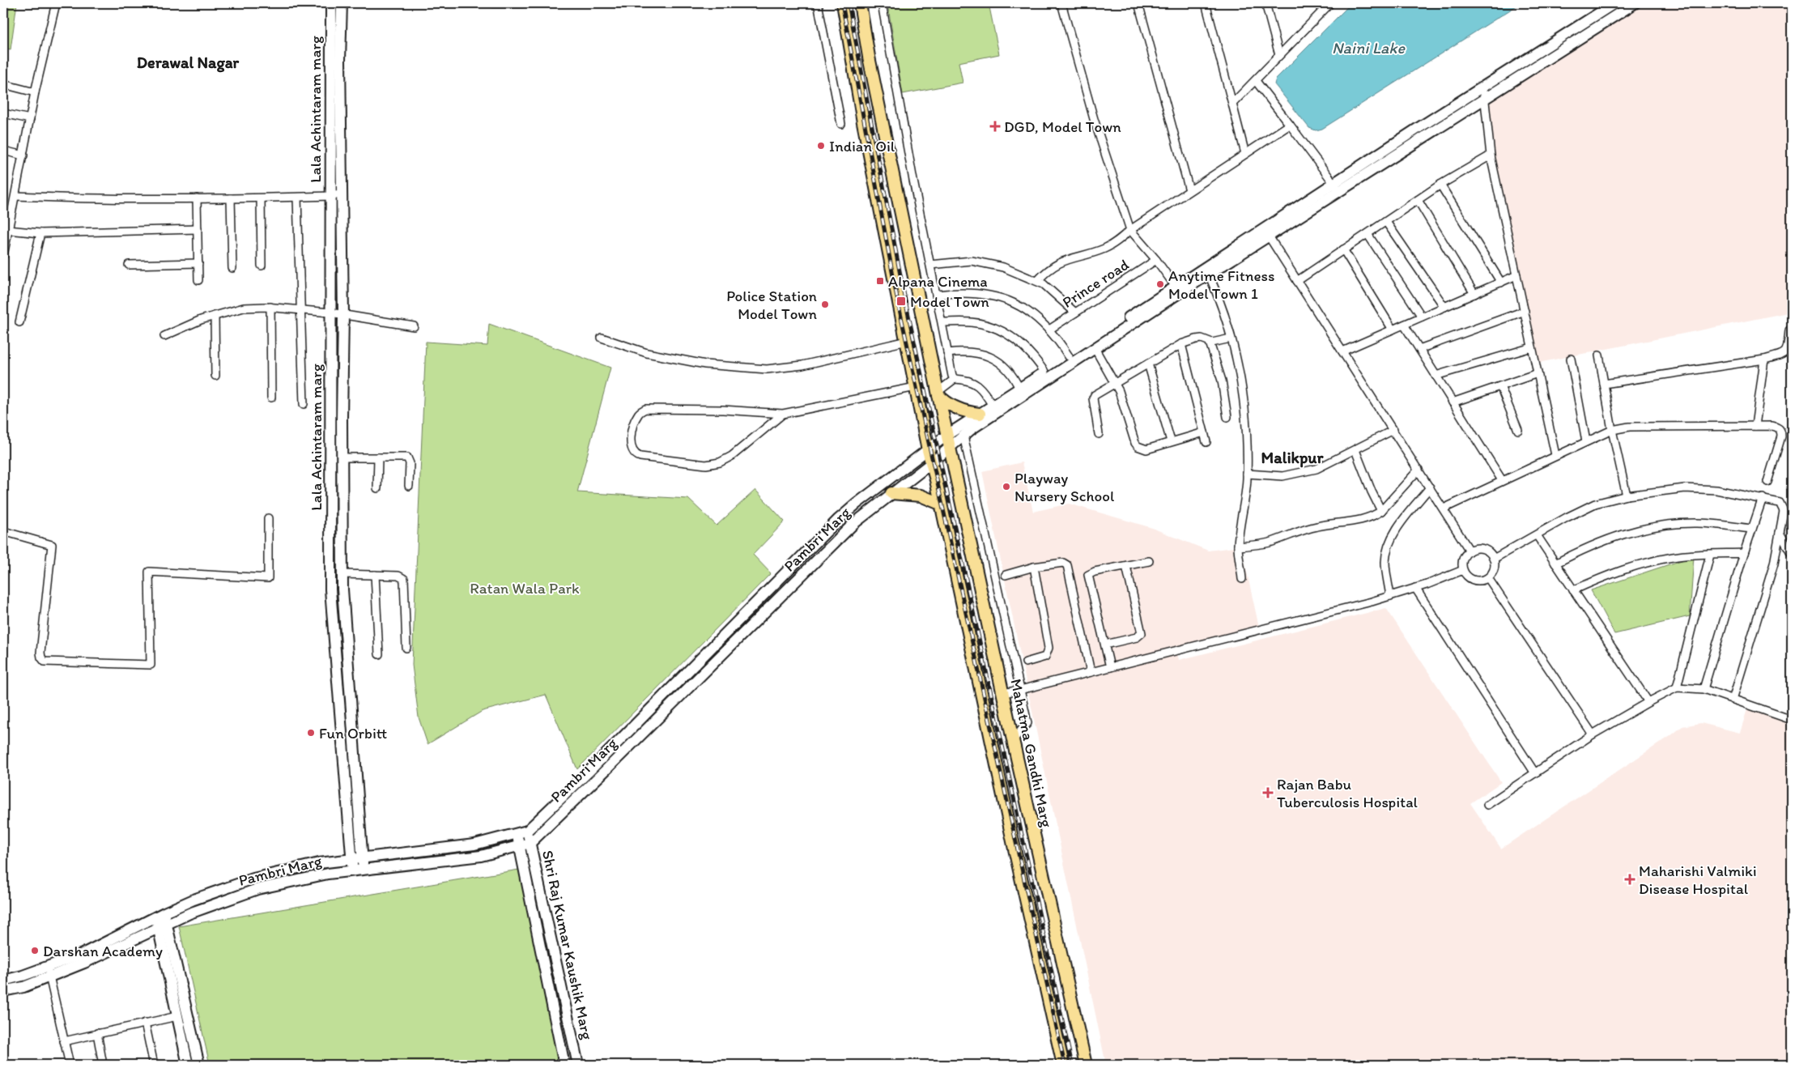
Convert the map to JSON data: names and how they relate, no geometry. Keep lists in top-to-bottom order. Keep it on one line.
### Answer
{"streets":{"main road":["Mahatma Gandhi Marg"],"street":["Lala Achintaram marg","Prince road","Pambri Marg","Shri Raj Kumar Kaushik Marg"]},"crossings":[["Lala Achintaram marg","Pambri Marg"],["Pambri Marg","Mahatma Gandhi Marg"],["Pambri Marg","Shri Raj Kumar Kaushik Marg"]],"districts":["Derawal Nagar","Malikpur"],"water":["Naini Lake"],"parks":["Ratan Wala Park"],"places":{"health":["DGD, Model Town","Rajan Babu Tuberculosis Hospital","Maharishi Valmiki Disease Hospital"],"other":["Indian Oil","Anytime Fitness Model Town 1","Police Station Model Town","Playway Nursery School","Fun Orbitt","Darshan Academy"],"transit":["Alpana Cinema","Model Town"]}}
